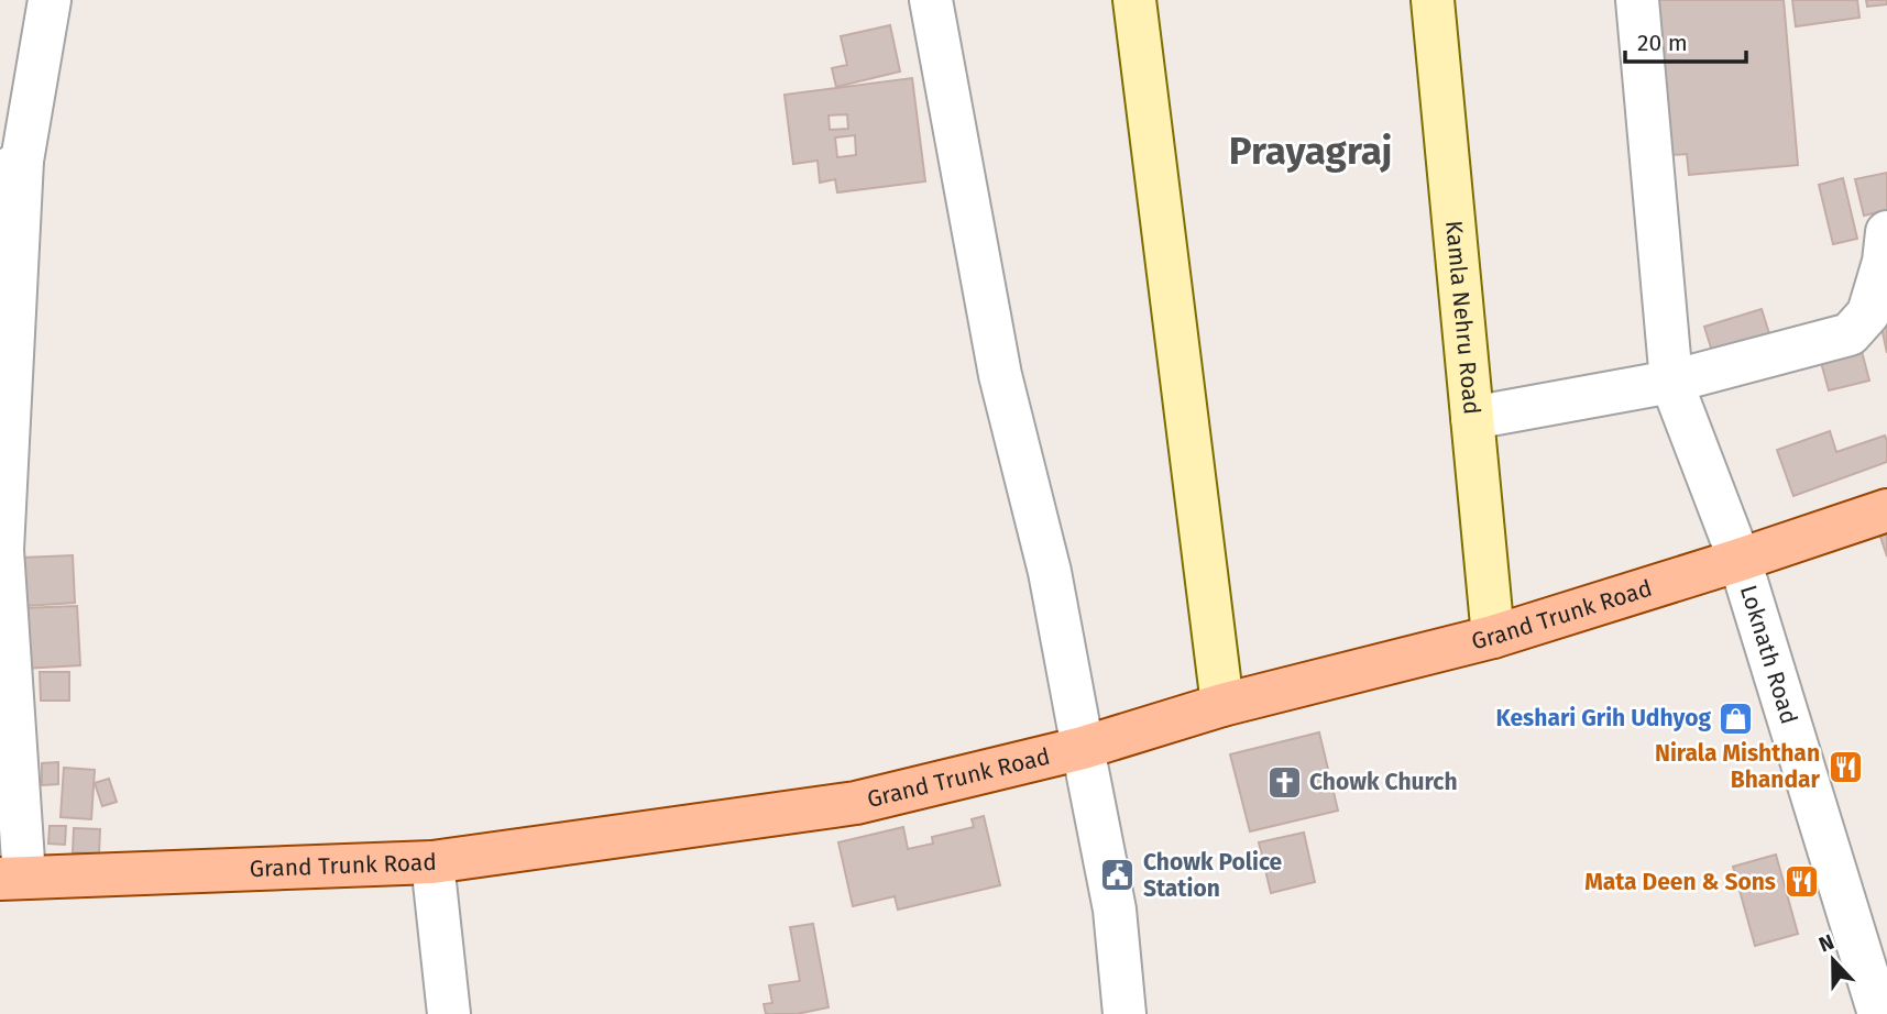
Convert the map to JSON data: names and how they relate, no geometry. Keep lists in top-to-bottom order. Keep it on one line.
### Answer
{"streets":{"main road":["Kamla Nehru Road","Grand Trunk Road"],"street":["Loknath Road"]},"crossings":[["Kamla Nehru Road","Grand Trunk Road"],["Grand Trunk Road","Loknath Road"]],"districts":["Prayagraj"],"places":{"shop":["Keshari Grih Udhyog"],"restaurant":["Nirala Mishthan Bhandar","Mata Deen & Sons"],"church":["Chowk Church"],"public building":["Chowk Police Station"]},"scale_bar":"20 m","north":"top"}
